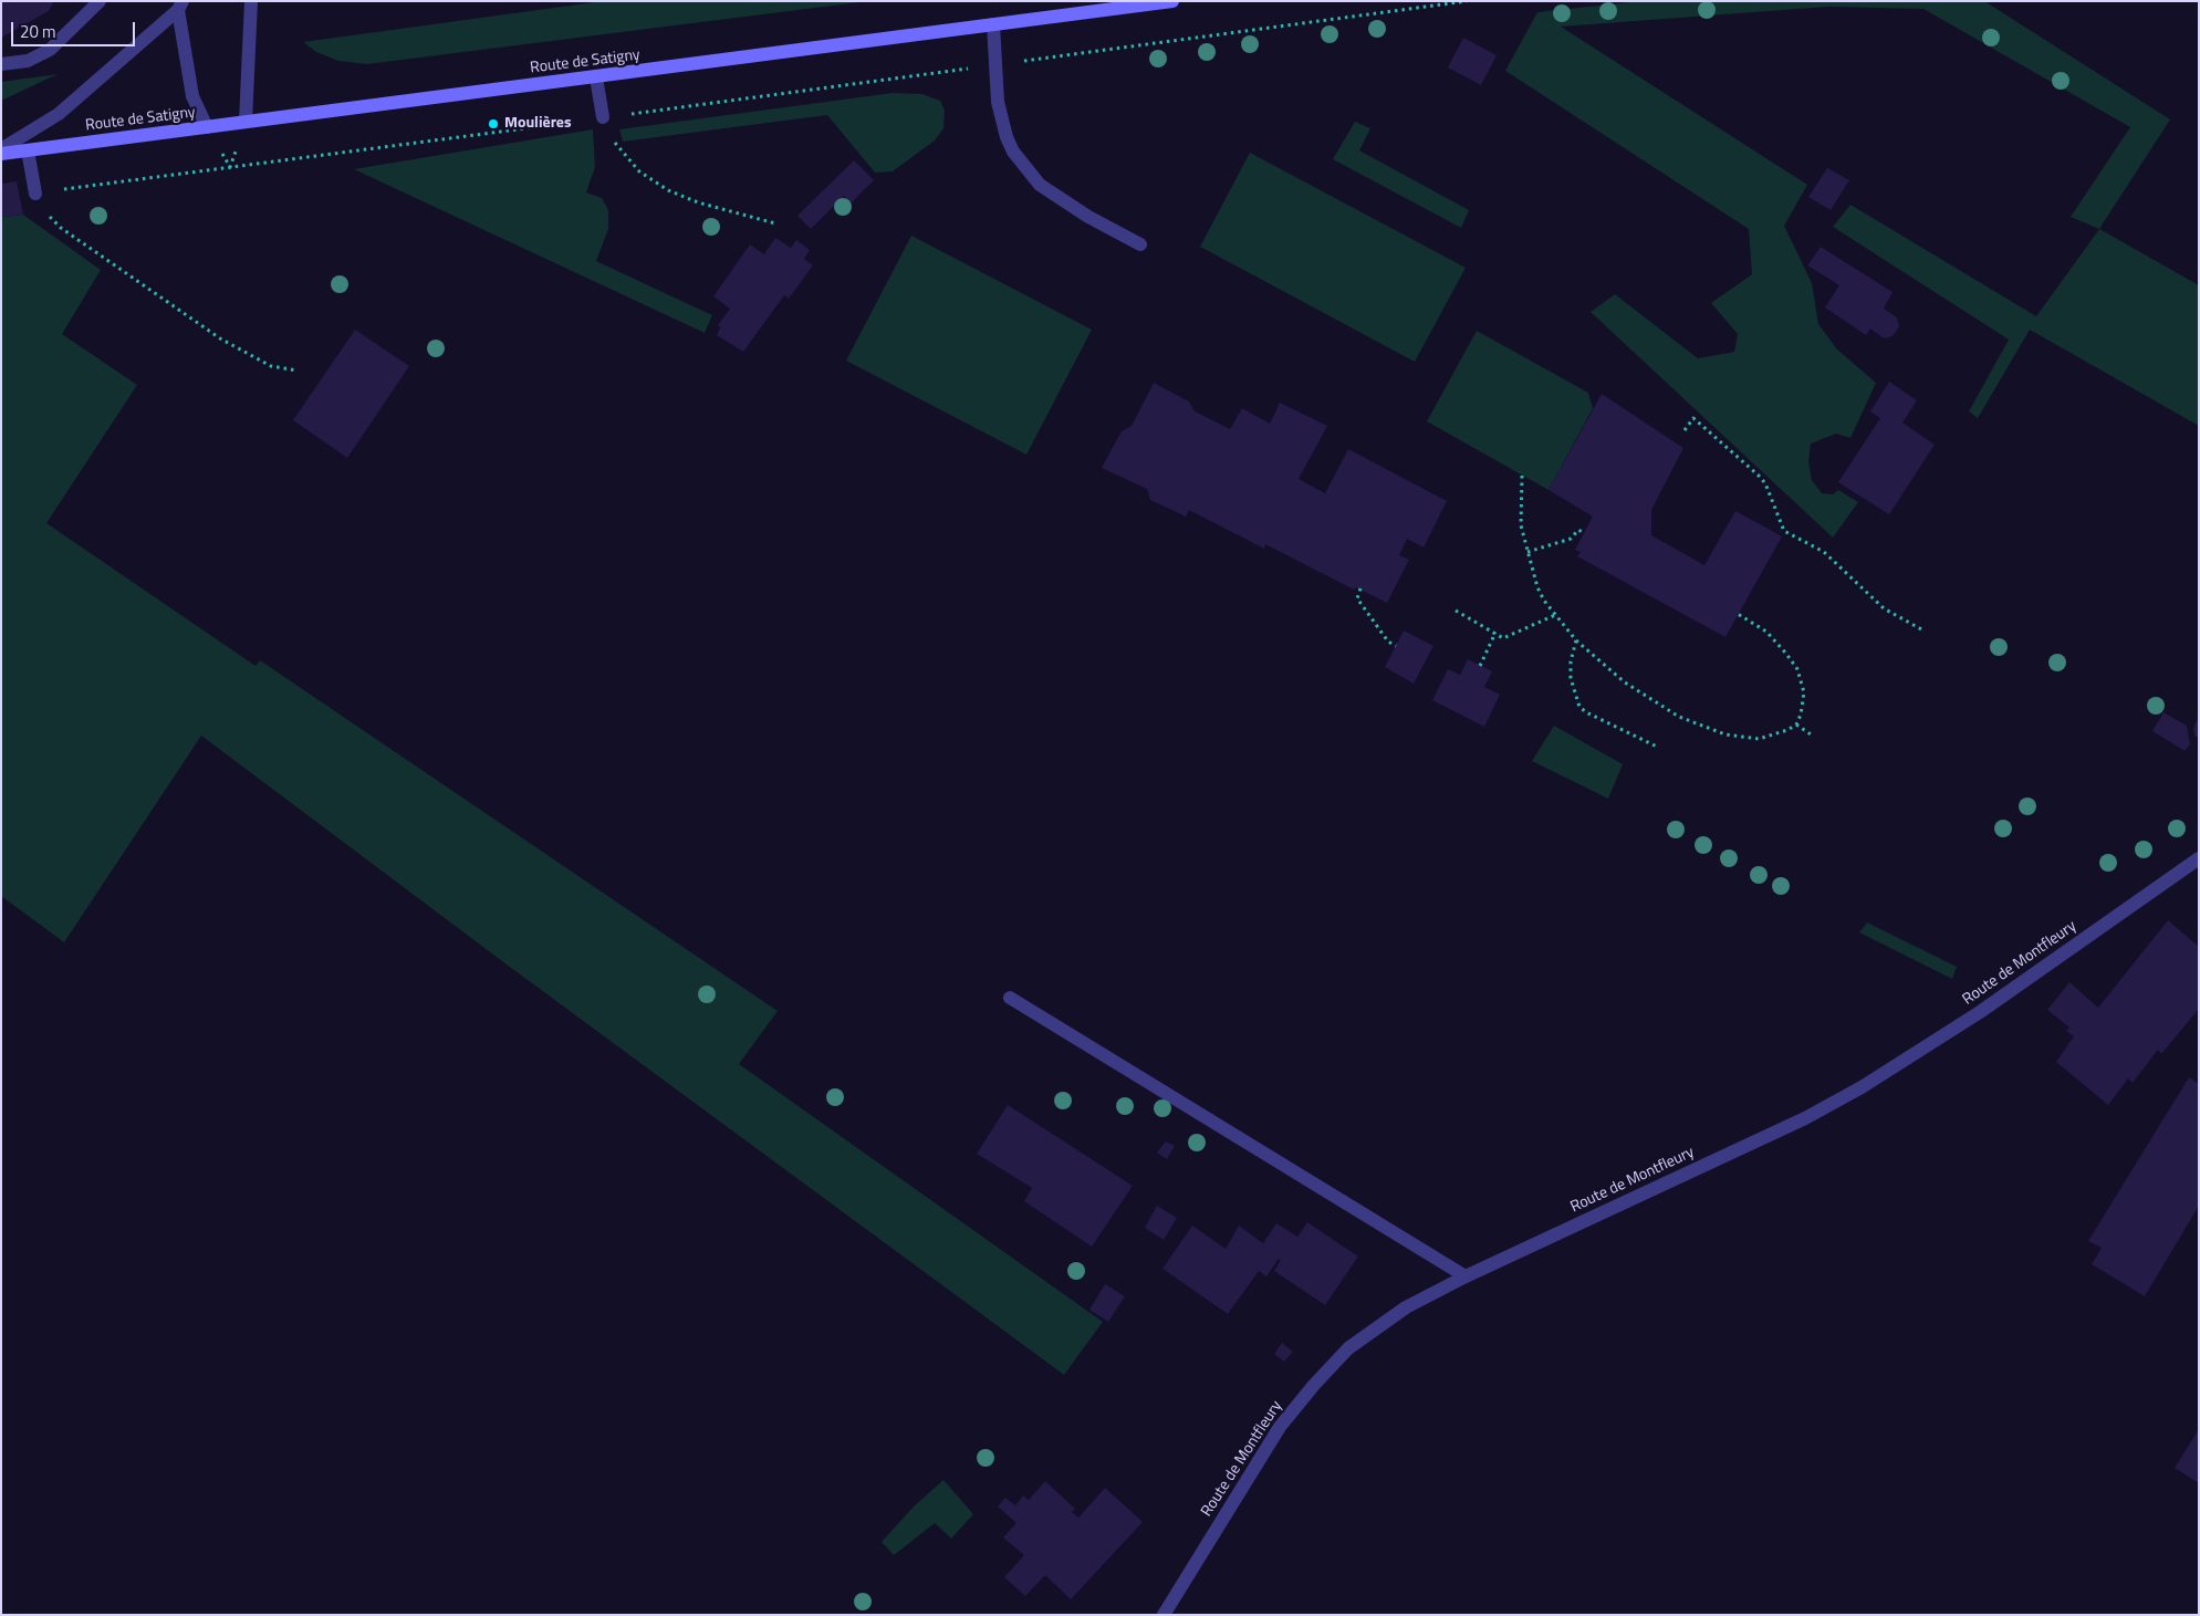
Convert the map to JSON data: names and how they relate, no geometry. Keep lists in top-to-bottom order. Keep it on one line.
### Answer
{"streets":{"street":["Route de Satigny","Route de Montfleury"]},"places":["Moulières"],"scale_bar":"20 m"}
